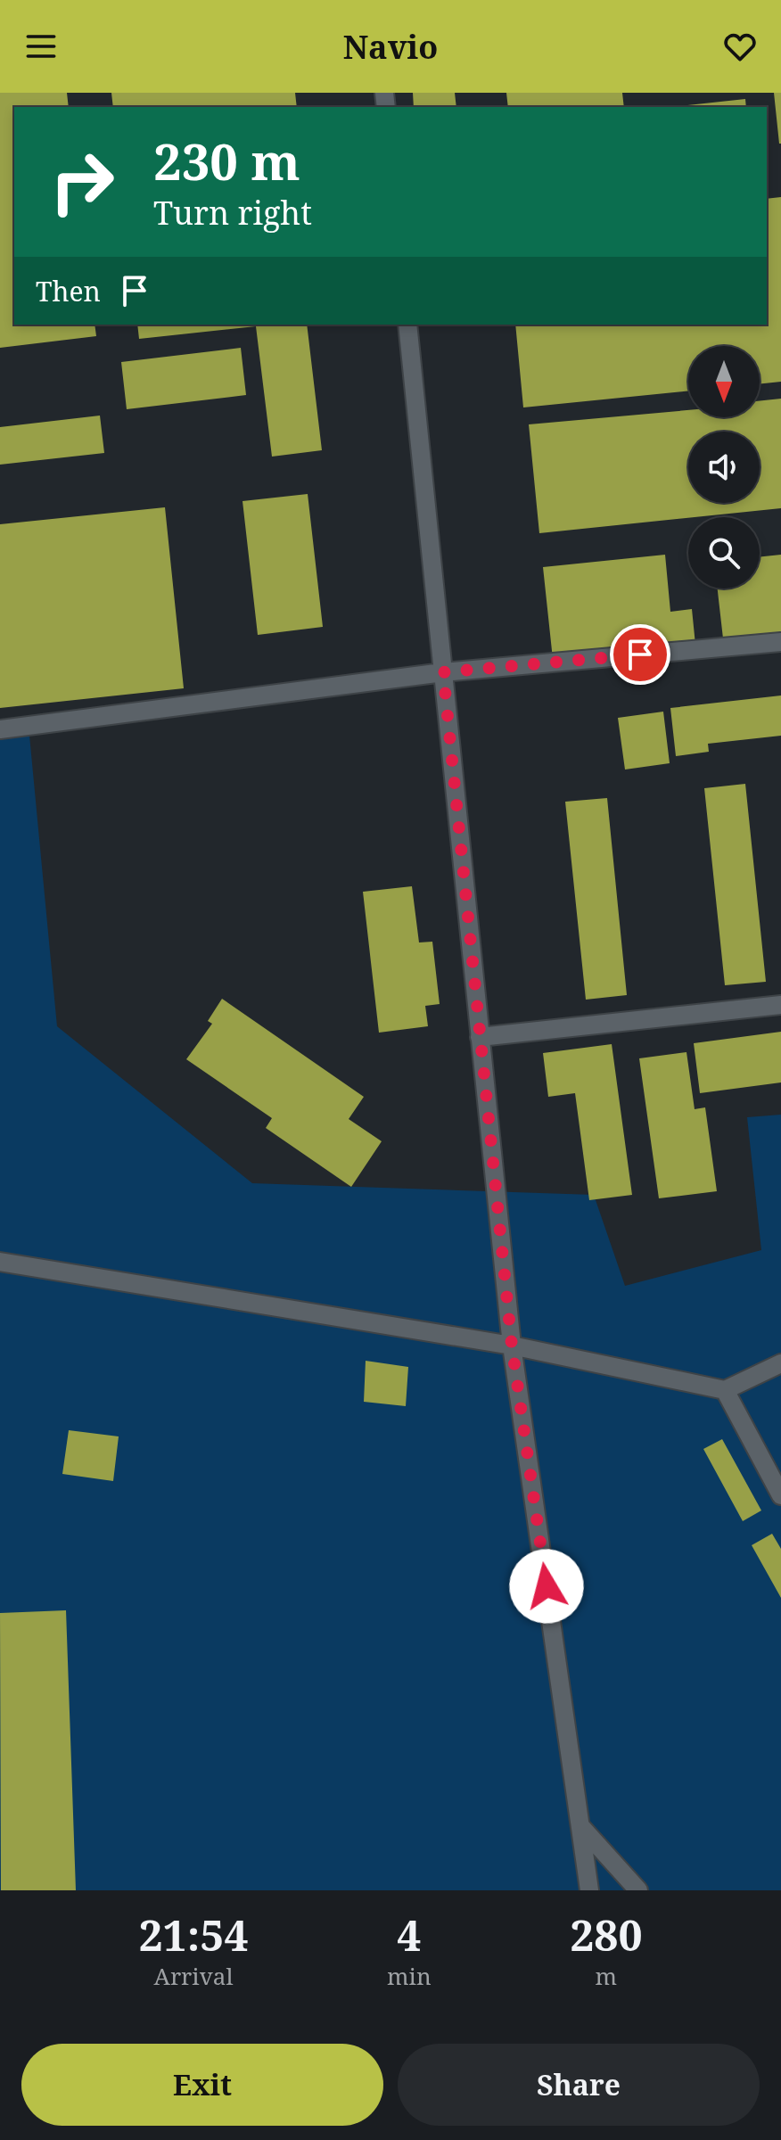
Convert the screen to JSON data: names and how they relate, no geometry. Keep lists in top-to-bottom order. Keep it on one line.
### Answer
{"north":"bottom","page":{"header":"Navio","turn":["230 m","Turn right"],"then":"Then","eta":["21:54","Arrival","4","min","280","m"],"buttons":["Exit","Share"]}}
